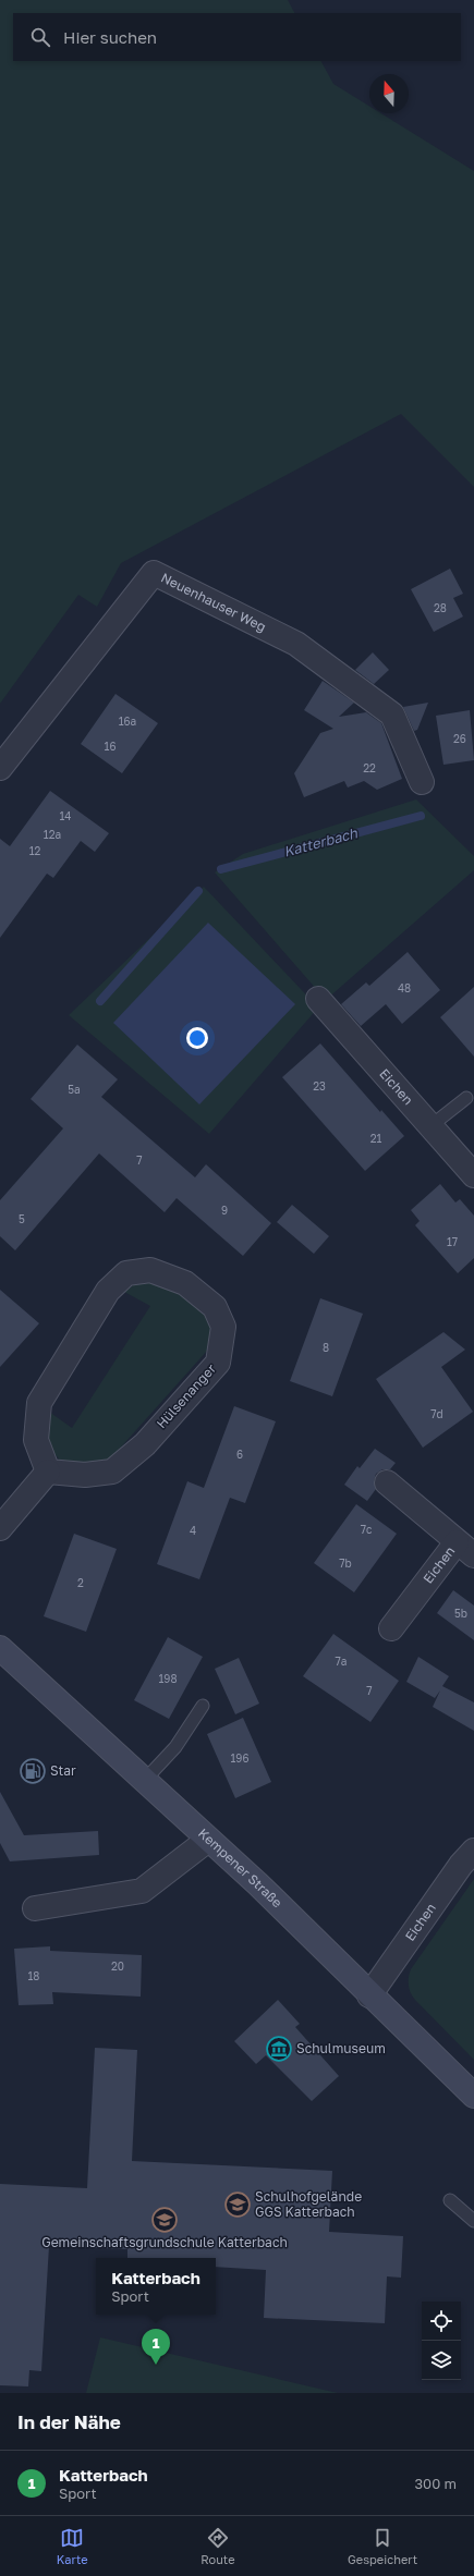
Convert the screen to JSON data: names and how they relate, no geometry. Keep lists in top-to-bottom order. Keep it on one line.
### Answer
{"streets":{"main road":["Kempener Straße"],"street":["Neuenhauser Weg","Eichen","Hülsenanger"]},"crossings":[["Eichen","Kempener Straße"]],"water":["Katterbach"],"places":{"fuel station":["Star"],"museum":["Schulmuseum"],"school or university":["Schulhofgelände GGS Katterbach","Gemeinschaftsgrundschule Katterbach"]},"house_numbers":["28","16a","26","16","22","14","12a","12","48","23","5a","21","7","9","5","17","8","7d","6","7c","4","7b","2","5b","7a","198","7","196","20","18"],"north":"top","page":{"search":"Hier suchen","popup":["Katterbach","Sport"],"pins":"1","heading":"In der Nähe","list":[{"mark":"1","name":"Katterbach","note":"Sport","value":"300 m"}],"nav":["Karte","Route","Gespeichert"]}}
